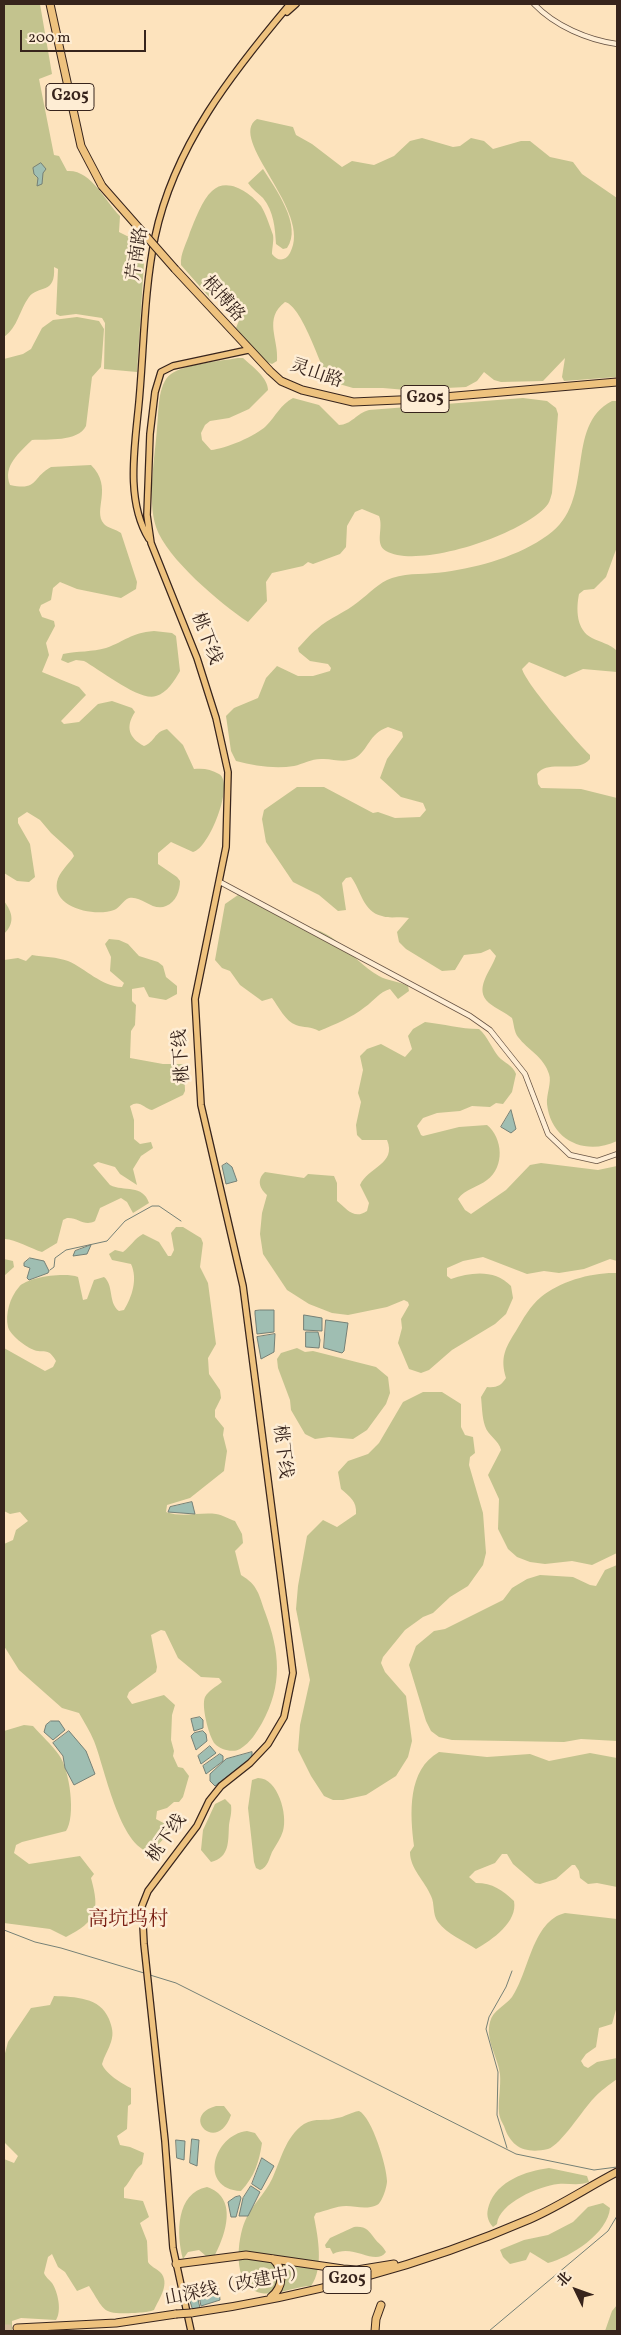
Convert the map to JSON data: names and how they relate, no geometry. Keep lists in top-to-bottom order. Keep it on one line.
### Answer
{"streets":{"highway":["G205","根博路","灵山路","山深线（改建中）"],"main road":["芹南路","桃下线"]},"crossings":[["芹南路","桃下线"],["根博路","灵山路"]],"districts":["高坑坞村"],"scale_bar":"200 m","north":"top left"}
